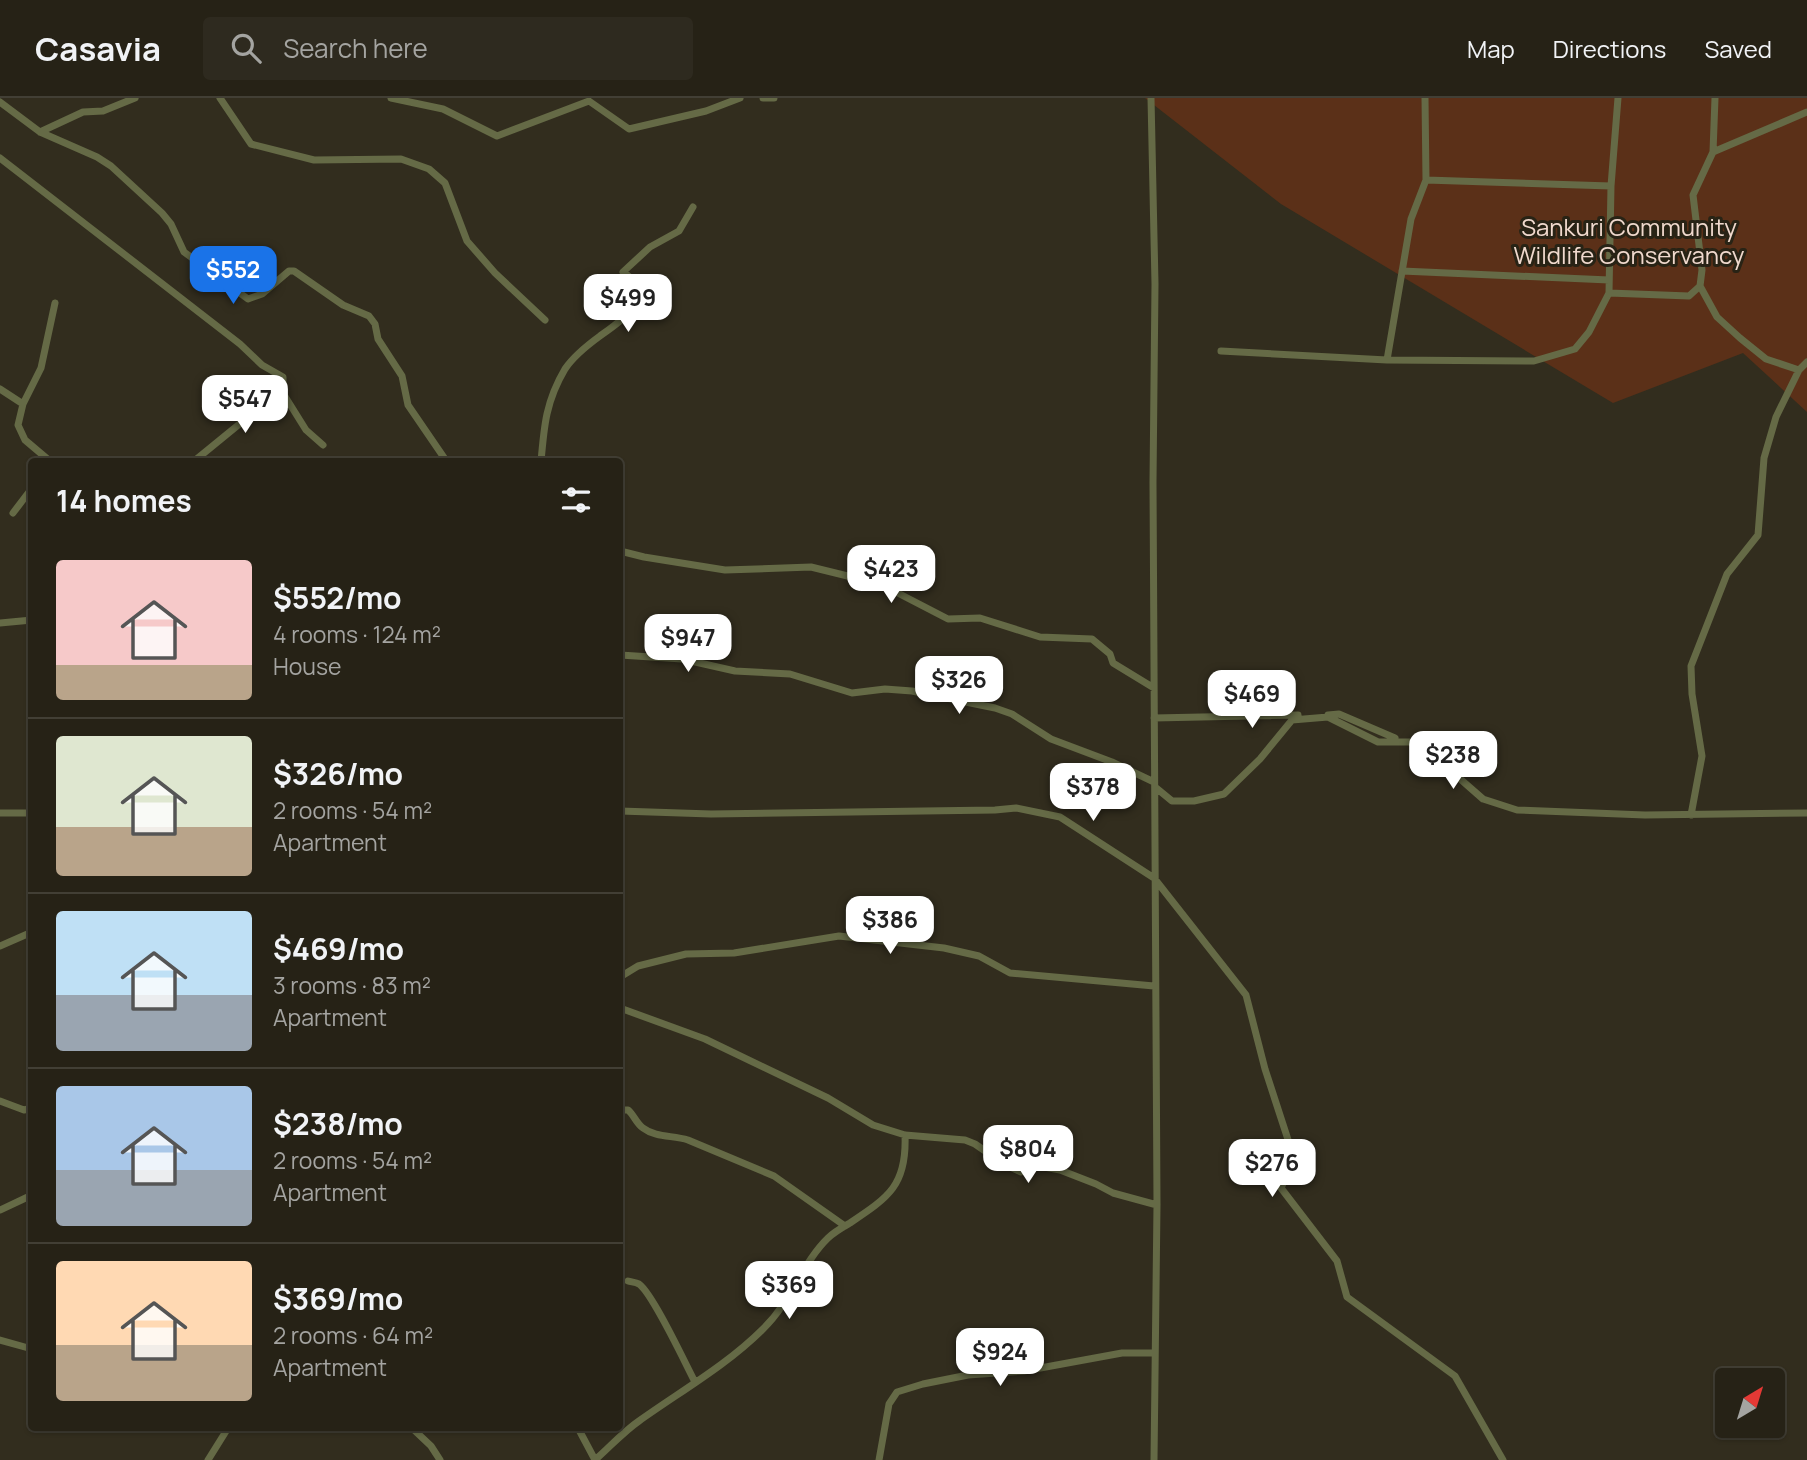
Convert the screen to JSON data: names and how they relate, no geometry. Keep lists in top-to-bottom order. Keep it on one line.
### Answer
{"parks":["Sankuri Community Wildlife Conservancy"],"north":"top right","page":{"header":"Casavia","search":"Search here","nav":["Map","Directions","Saved"],"price":["$552","$499","$547","$423","$947","$326","$469","$238","$378","$386","$804","$276","$369","$924"],"heading":"14 homes","list":[{"name":"$552/mo","note":"4 rooms · 124 m² · House"},{"name":"$326/mo","note":"2 rooms · 54 m² · Apartment"},{"name":"$469/mo","note":"3 rooms · 83 m² · Apartment"},{"name":"$238/mo","note":"2 rooms · 54 m² · Apartment"},{"name":"$369/mo","note":"2 rooms · 64 m² · Apartment"}]}}
